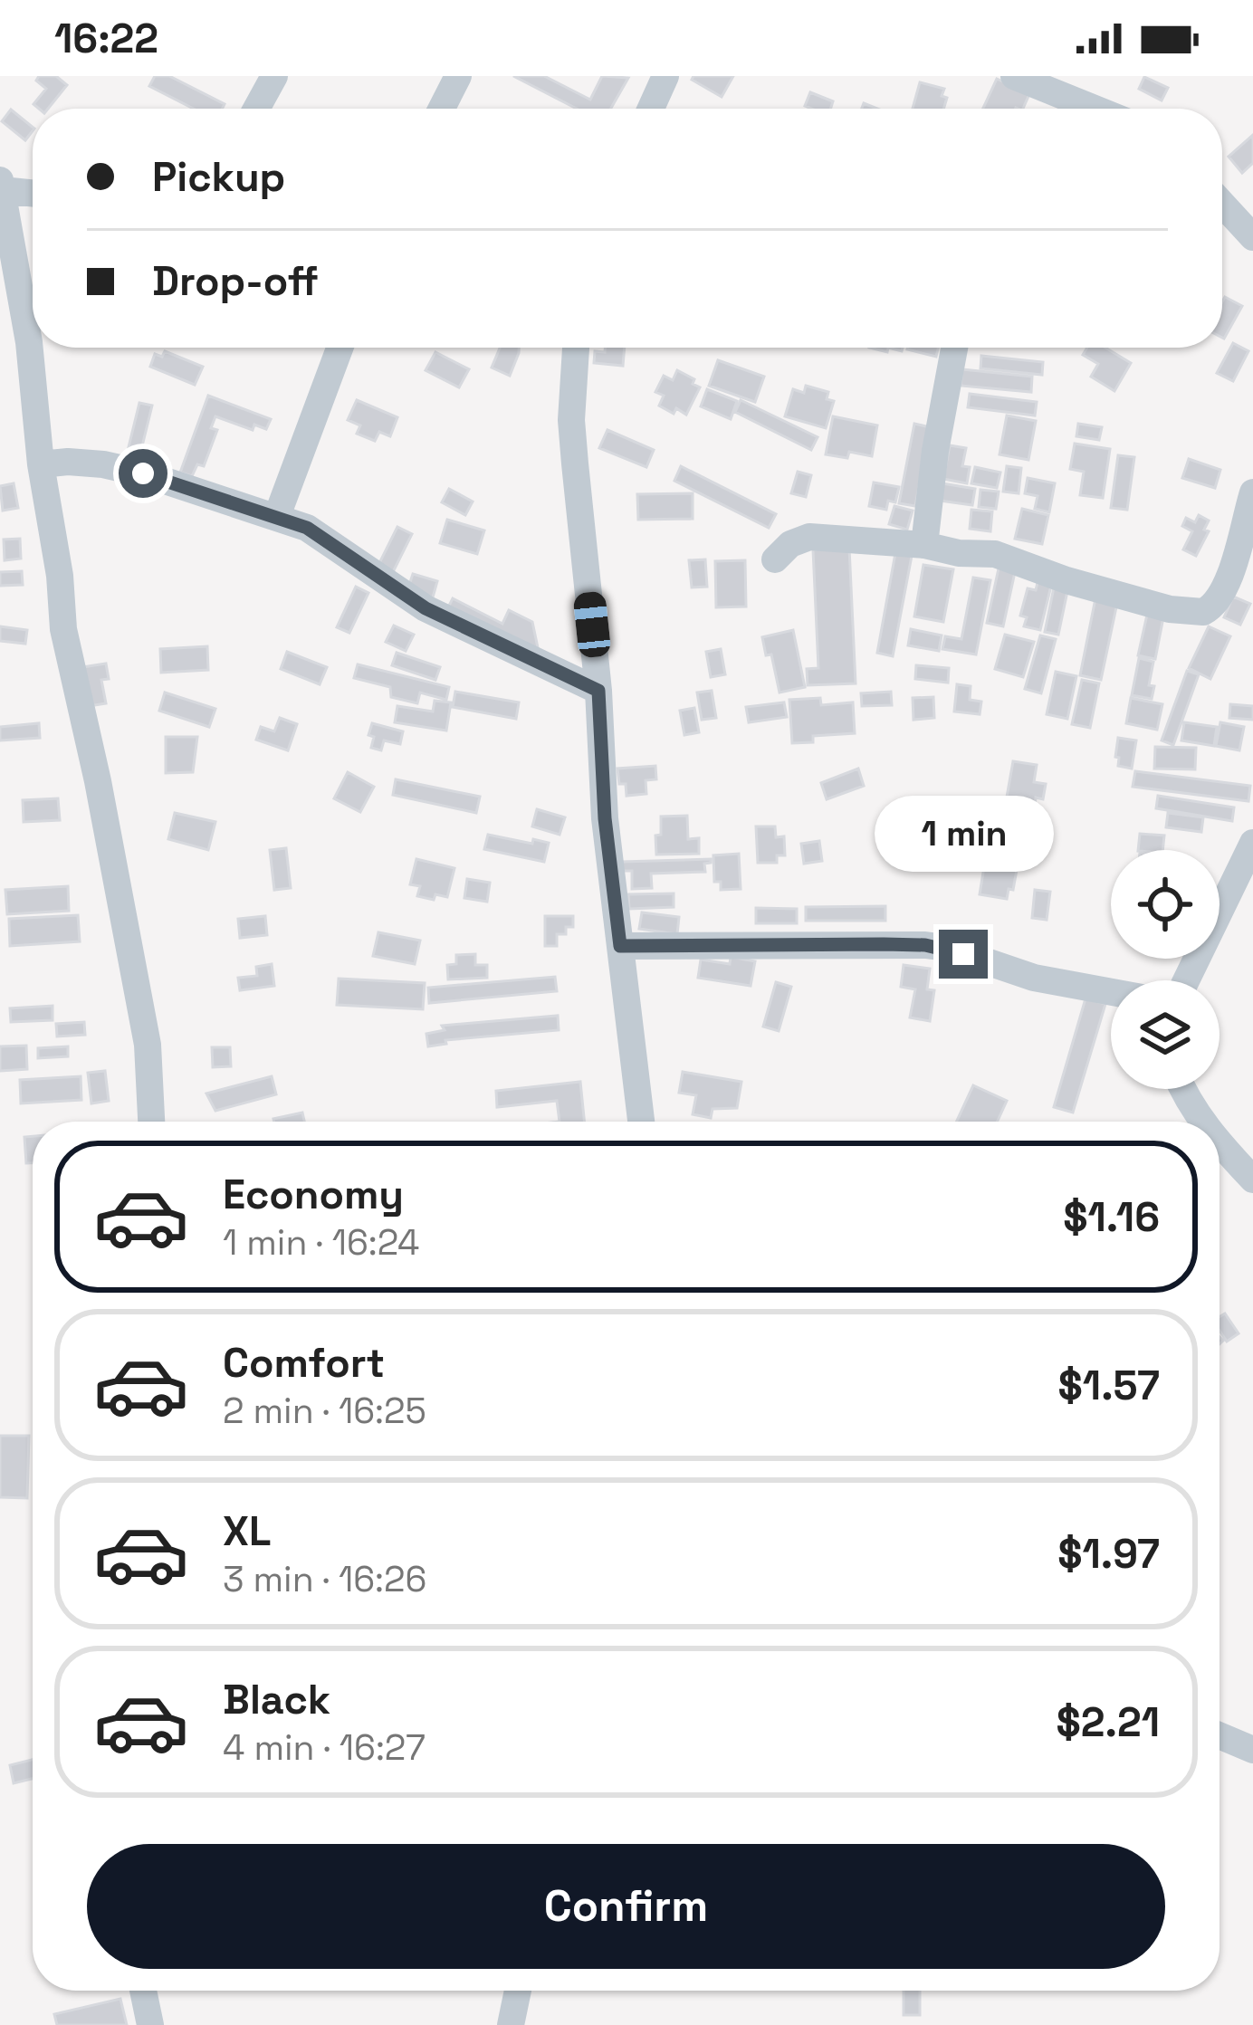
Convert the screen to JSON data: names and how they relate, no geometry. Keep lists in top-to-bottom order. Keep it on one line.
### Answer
{"page":{"status":"16:22","banner":["Pickup","Drop-off"],"bubble":"1 min","list":[{"name":"Economy","note":"1 min · 16:24","value":"$1.16"},{"name":"Comfort","note":"2 min · 16:25","value":"$1.57"},{"name":"XL","note":"3 min · 16:26","value":"$1.97"},{"name":"Black","note":"4 min · 16:27","value":"$2.21"}],"buttons":"Confirm"}}
